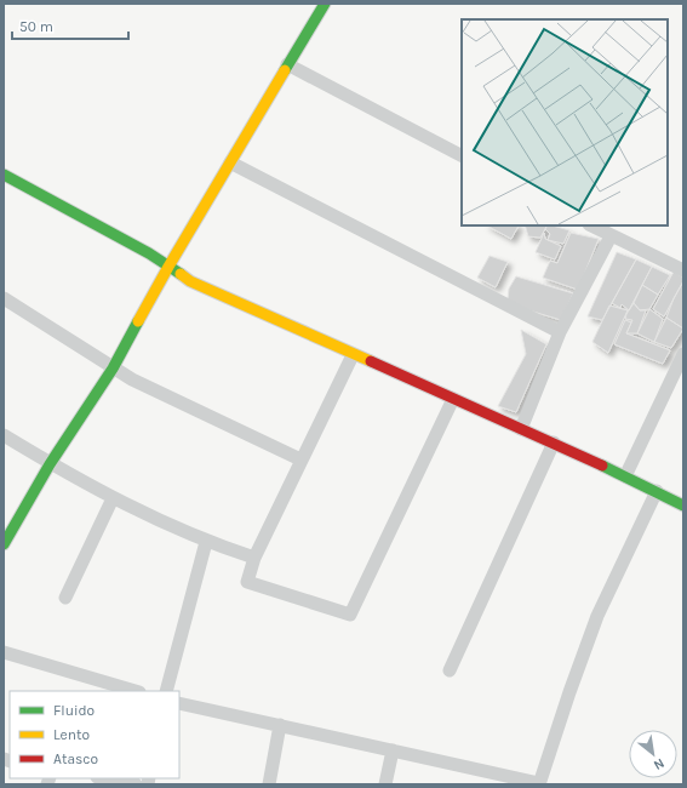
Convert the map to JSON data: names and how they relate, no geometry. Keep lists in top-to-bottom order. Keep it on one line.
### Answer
{"legend":["Fluido","Lento","Atasco"],"scale_bar":"50 m","north":"bottom right"}
